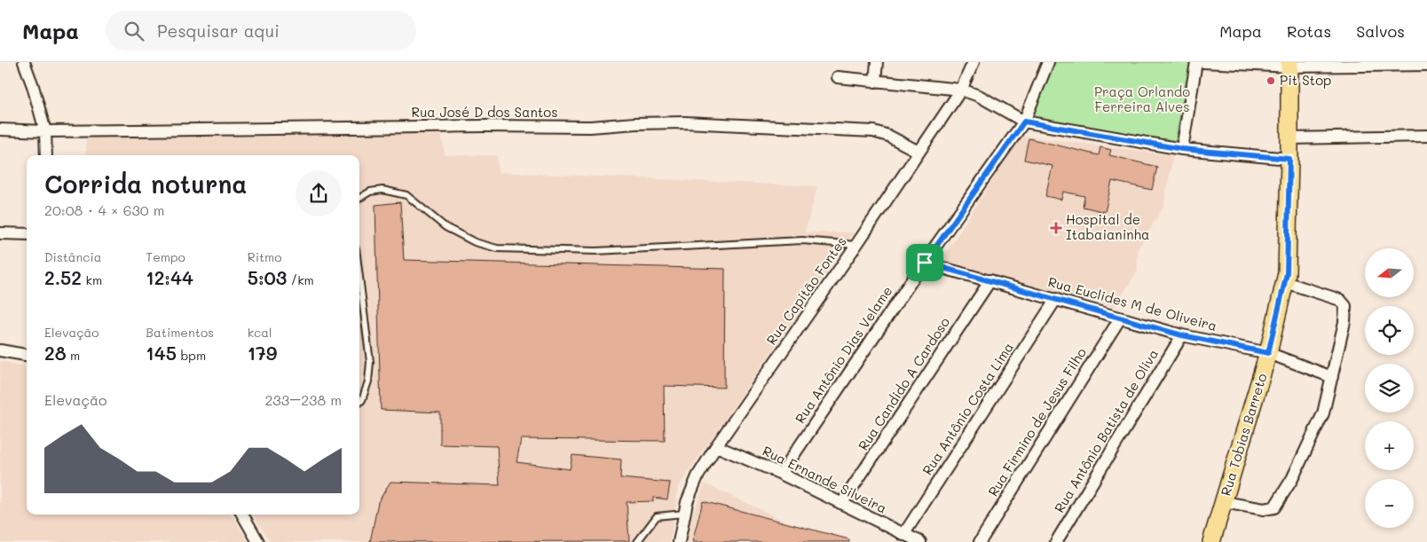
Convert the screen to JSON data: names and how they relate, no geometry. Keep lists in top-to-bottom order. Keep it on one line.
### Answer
{"streets":{"main road":["Rua Tobias Barreto"],"street":["Rua José D dos Santos","Rua Capitão Fontes","Rua Euclides M de Oliveira","Rua Antônio Dias Velame","Rua Candido A Cardoso","Rua Antônio Costa Lima","Rua Firmino de Jesus Filho","Rua Antônio Batista de Oliva","Rua Ernande Silveira"]},"crossings":[["Rua José D dos Santos","Rua Capitão Fontes"],["Rua Capitão Fontes","Rua Ernande Silveira"],["Rua Euclides M de Oliveira","Rua Antônio Dias Velame"],["Rua Euclides M de Oliveira","Rua Candido A Cardoso"],["Rua Euclides M de Oliveira","Rua Antônio Costa Lima"],["Rua Euclides M de Oliveira","Rua Firmino de Jesus Filho"],["Rua Euclides M de Oliveira","Rua Antônio Batista de Oliva"],["Rua Euclides M de Oliveira","Rua Tobias Barreto"],["Rua Antônio Dias Velame","Rua Ernande Silveira"],["Rua Candido A Cardoso","Rua Ernande Silveira"],["Rua Antônio Costa Lima","Rua Ernande Silveira"]],"parks":["Praça Orlando Ferreira Alves"],"places":{"other":["Pit Stop"],"health":["Hospital de Itabaianinha"]},"north":"left","page":{"header":"Mapa","search":"Pesquisar aqui","nav":["Mapa","Rotas","Salvos"],"heading":["Corrida noturna","20:08 · 4 × 630 m"],"stats":[["Distância","2.52 km"],["Tempo","12:44"],["Ritmo","5:03 /km"],["Elevação","28 m"],["Batimentos","145 bpm"],["kcal","179"]],"map_buttons":["+","−"],"chart":["Elevação","233–238 m"]}}
